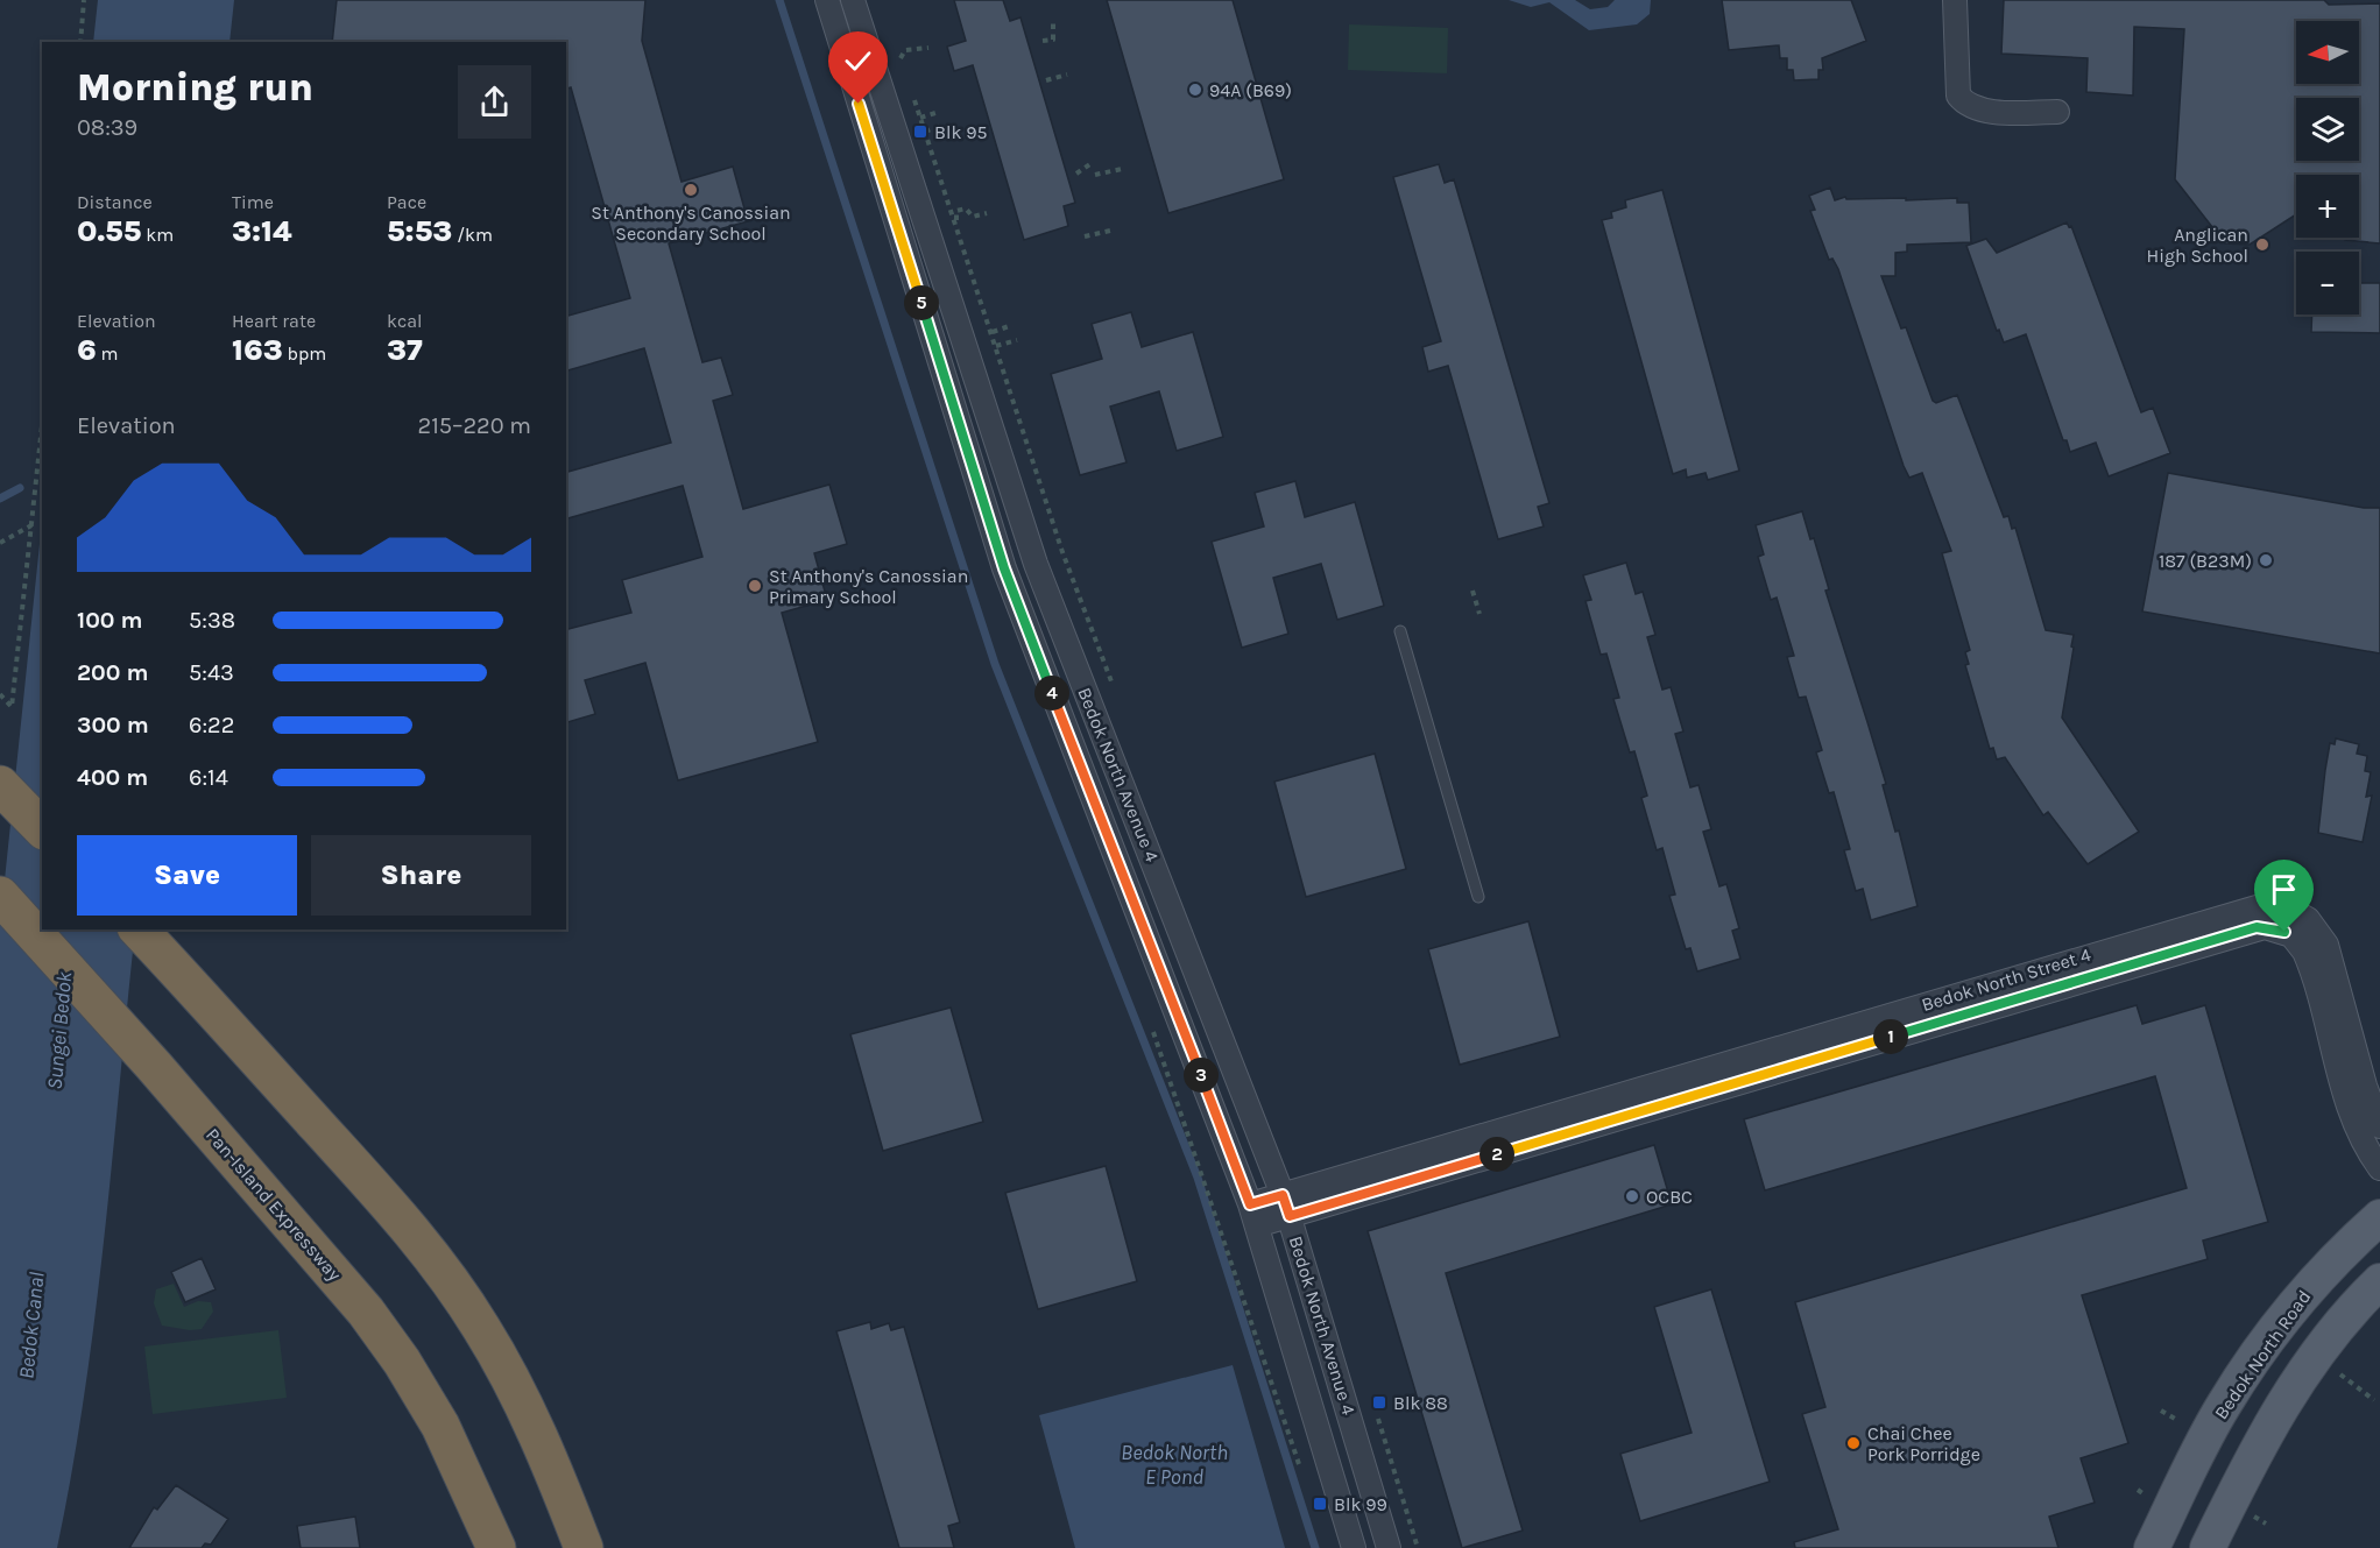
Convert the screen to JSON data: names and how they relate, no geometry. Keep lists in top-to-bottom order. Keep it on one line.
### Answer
{"streets":{"highway":["Pan-Island Expressway"],"main road":["Bedok North Road"],"street":["Bedok North Avenue 4","Bedok North Street 4"]},"crossings":[["Bedok North Avenue 4","Bedok North Street 4"]],"water":["Sungei Bedok","Bedok Canal","Bedok North E Pond"],"places":{"other":["94A (B69)","St Anthony's Canossian Secondary School","Anglican High School","187 (B23M)","St Anthony's Canossian Primary School","OCBC","Chai Chee Pork Porridge"],"transit":["Blk 95","Blk 88","Blk 99"]},"north":"left","page":{"map_buttons":["+","−"],"heading":["Morning run","08:39"],"stats":[["Distance","0.55 km"],["Time","3:14"],["Pace","5:53 /km"],["Elevation","6 m"],["Heart rate","163 bpm"],["kcal","37"]],"pins":["5","4","1","3","2"],"chart":["Elevation","215–220 m"],"list":[{"name":"100 m","note":"5:38"},{"name":"200 m","note":"5:43"},{"name":"300 m","note":"6:22"},{"name":"400 m","note":"6:14"}],"buttons":["Save","Share"]}}
